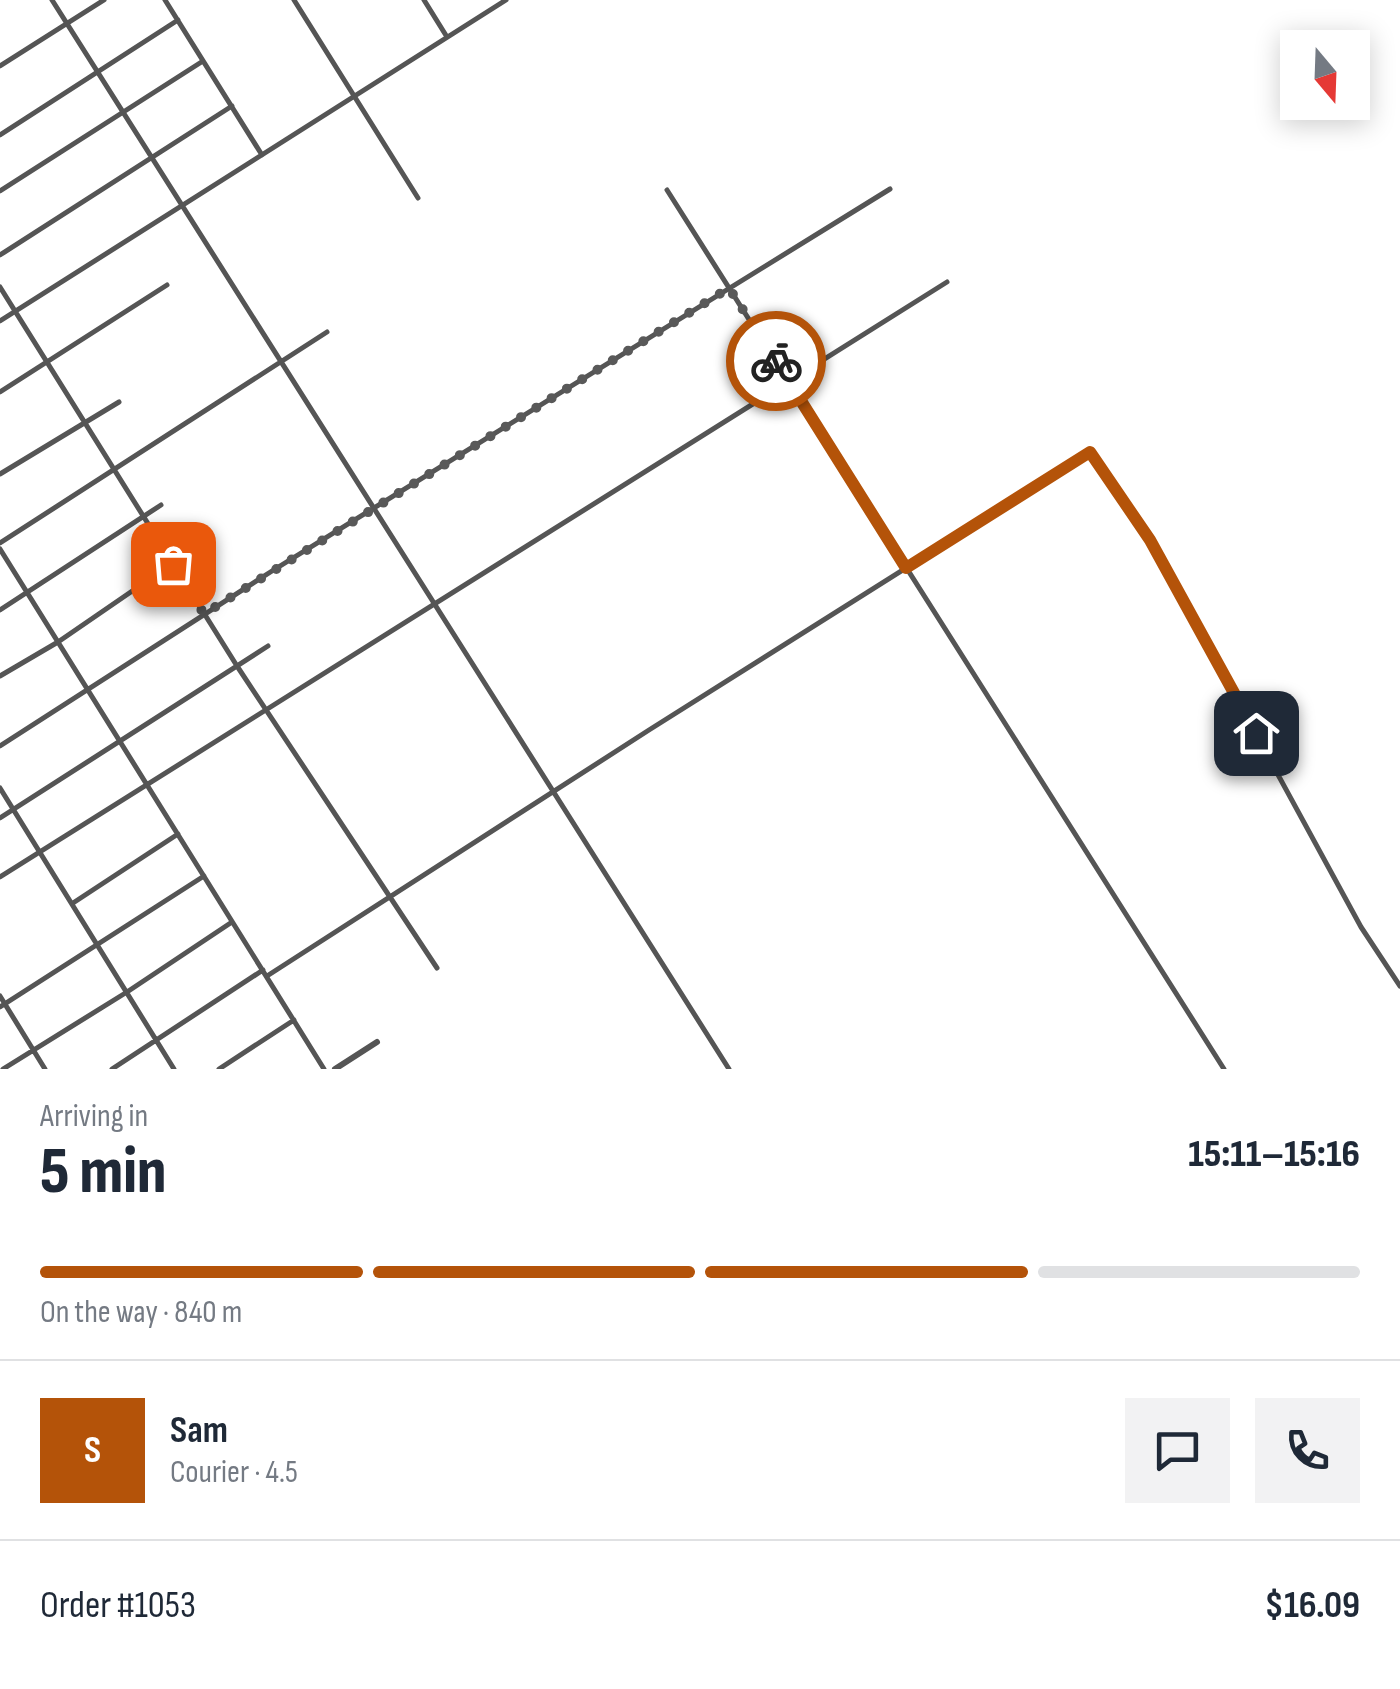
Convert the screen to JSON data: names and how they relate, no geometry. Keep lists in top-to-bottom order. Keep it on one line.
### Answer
{"north":"bottom","page":{"heading":["5 min","Arriving in","15:11–15:16"],"panel":["Sam","Courier · 4.5","Order #1053","$16.09"],"bar":"On the way · 840 m","round":"S"}}
